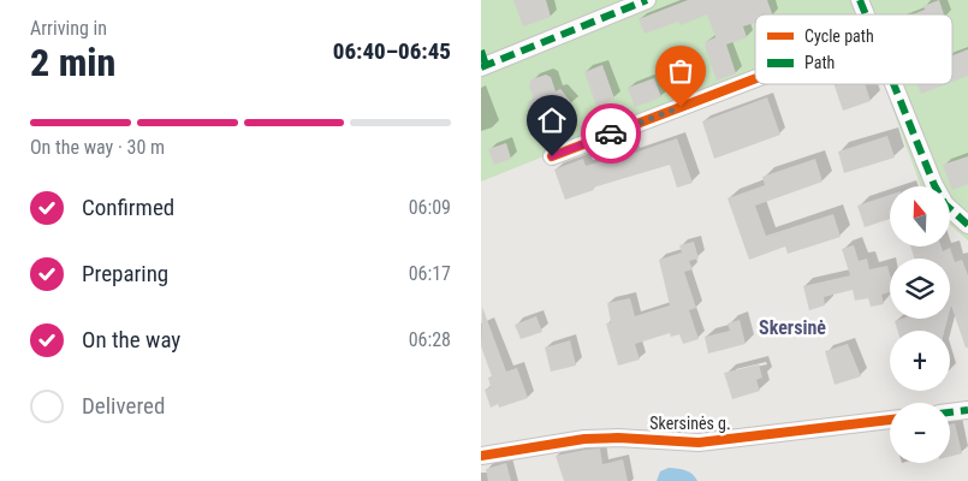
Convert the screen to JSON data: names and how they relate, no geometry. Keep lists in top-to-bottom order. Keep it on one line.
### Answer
{"streets":{"street":["Skersinės g."]},"districts":["Skersinė"],"legend":["Cycle path","Path"],"north":"top","page":{"heading":["2 min","Arriving in","06:40–06:45"],"bar":"On the way · 30 m","list":[["Confirmed","06:09"],["Preparing","06:17"],["On the way","06:28"],"Delivered"],"map_buttons":["+","−"]}}
